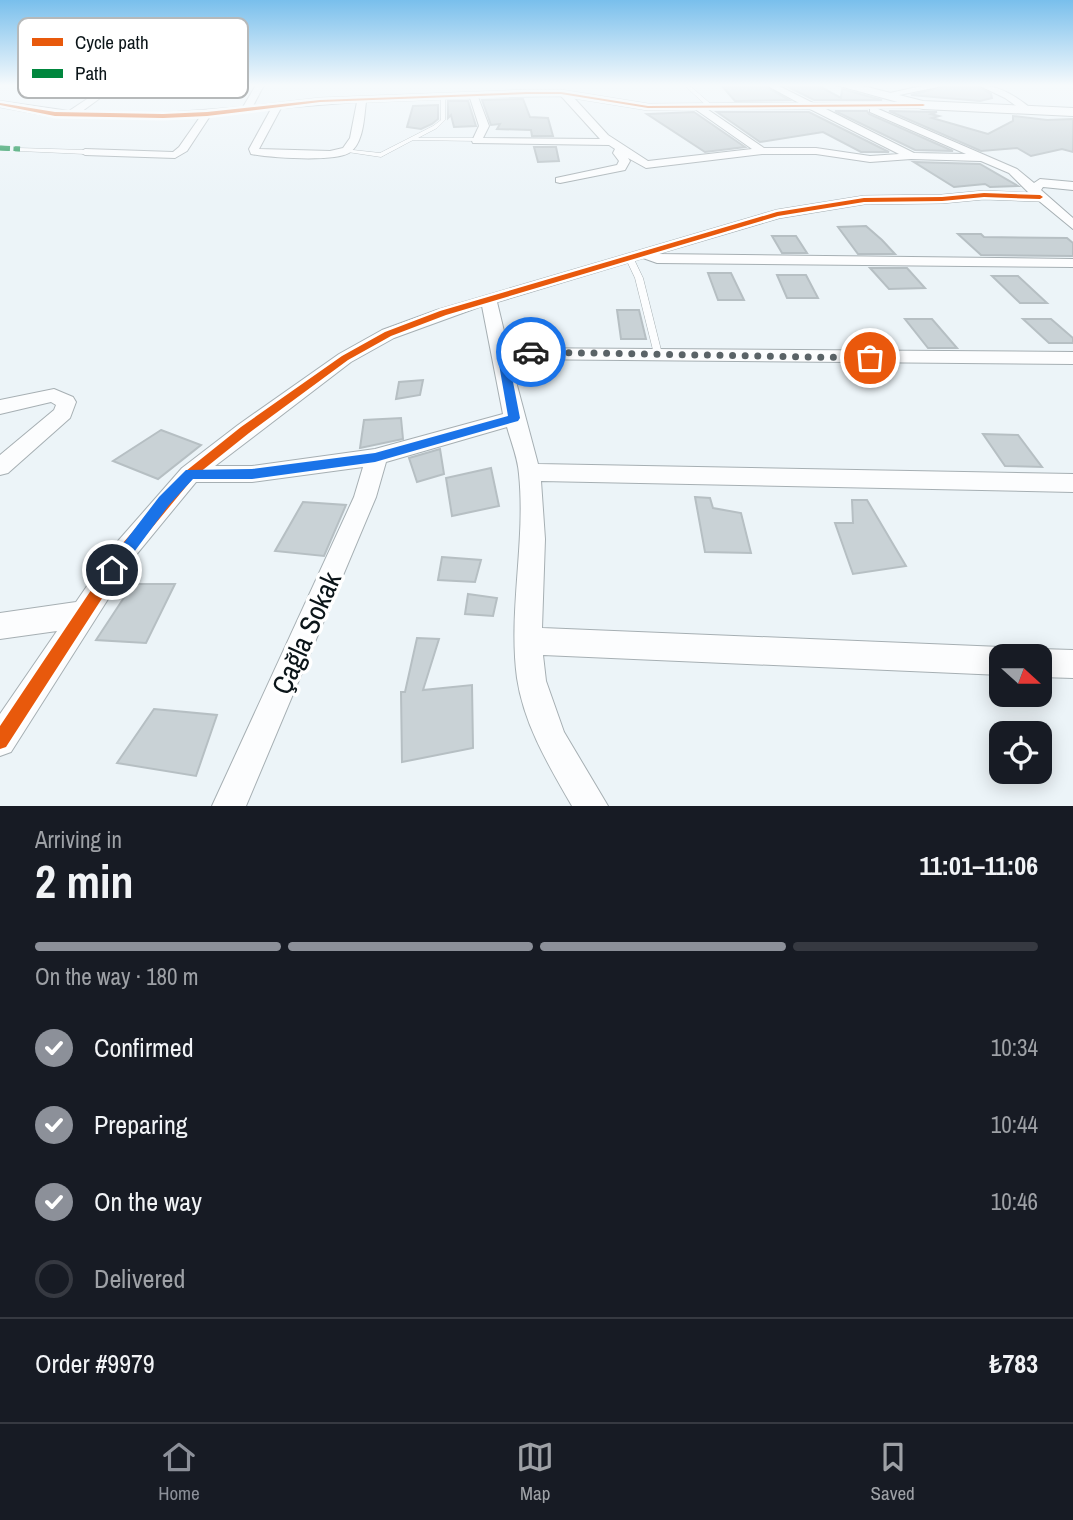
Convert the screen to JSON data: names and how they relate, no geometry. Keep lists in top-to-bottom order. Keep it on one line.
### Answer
{"streets":{"street":["Çağla Sokak"]},"legend":["Cycle path","Path"],"north":"right","page":{"heading":["2 min","Arriving in","11:01–11:06"],"panel":["Order #9979","₺783"],"bar":"On the way · 180 m","list":[["Confirmed","10:34"],["Preparing","10:44"],["On the way","10:46"],"Delivered"],"tabs":["Home","Map","Saved"]}}
